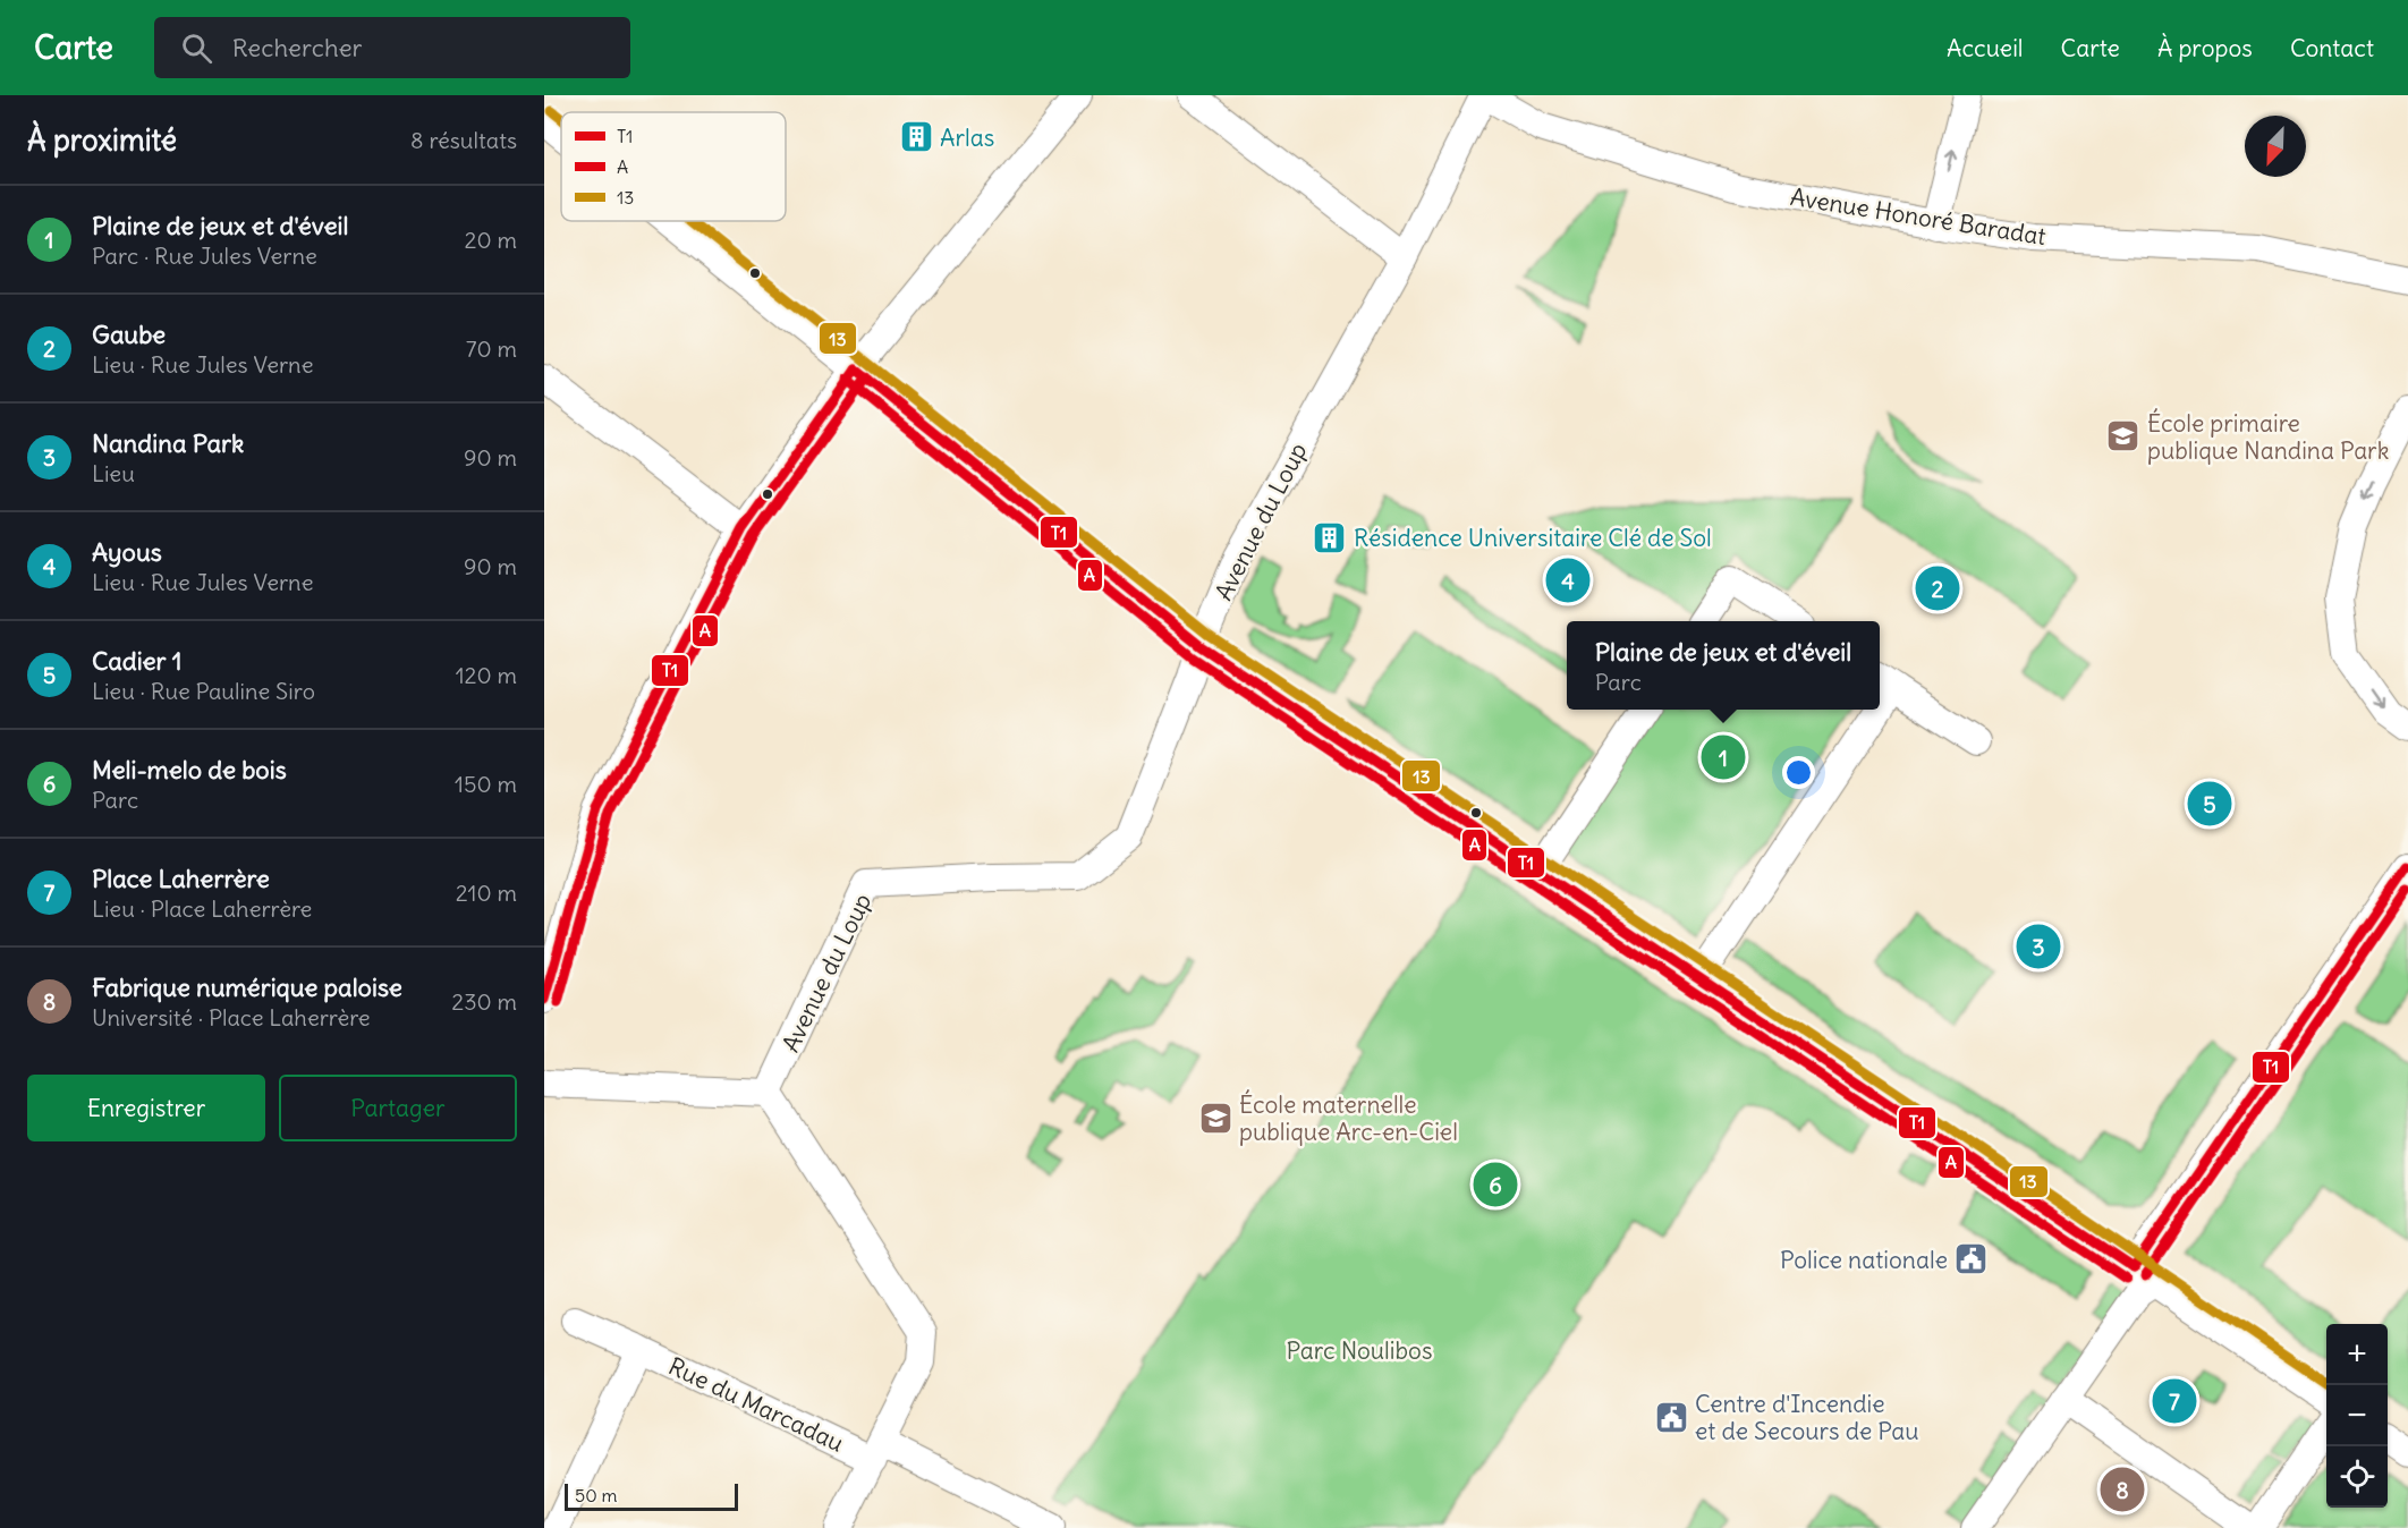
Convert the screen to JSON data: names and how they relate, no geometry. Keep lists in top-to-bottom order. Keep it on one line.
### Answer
{"streets":{"street":["Avenue Honoré Baradat","Avenue du Loup","Rue du Marcadau"]},"crossings":[["Avenue Honoré Baradat","Avenue du Loup"]],"parks":["Parc Noulibos"],"places":{"building":["Arlas","Résidence Universitaire Clé de Sol"],"school or university":["École primaire publique Nandina Park","École maternelle publique Arc-en-Ciel"],"public building":["Police nationale","Centre d'Incendie et de Secours de Pau"]},"lines":["transit line 13","transit line T1","transit line A"],"legend":["T1","A","13"],"scale_bar":"50 m","north":"bottom left","page":{"header":"Carte","search":"Rechercher","nav":["Accueil","Carte","À propos","Contact"],"heading":["À proximité","8 résultats"],"list":[{"mark":"1","name":"Plaine de jeux et d'éveil","note":"Parc · Rue Jules Verne","value":"20 m"},{"mark":"2","name":"Gaube","note":"Lieu · Rue Jules Verne","value":"70 m"},{"mark":"3","name":"Nandina Park","note":"Lieu","value":"90 m"},{"mark":"4","name":"Ayous","note":"Lieu · Rue Jules Verne","value":"90 m"},{"mark":"5","name":"Cadier 1","note":"Lieu · Rue Pauline Siro","value":"120 m"},{"mark":"6","name":"Meli-melo de bois","note":"Parc","value":"150 m"},{"mark":"7","name":"Place Laherrère","note":"Lieu · Place Laherrère","value":"210 m"},{"mark":"8","name":"Fabrique numérique paloise","note":"Université · Place Laherrère","value":"230 m"}],"pins":["4","2","1","5","3","6","7","8"],"popup":["Plaine de jeux et d'éveil","Parc"],"buttons":["Enregistrer","Partager"],"map_buttons":["+","−"],"scale":"50 m"}}
